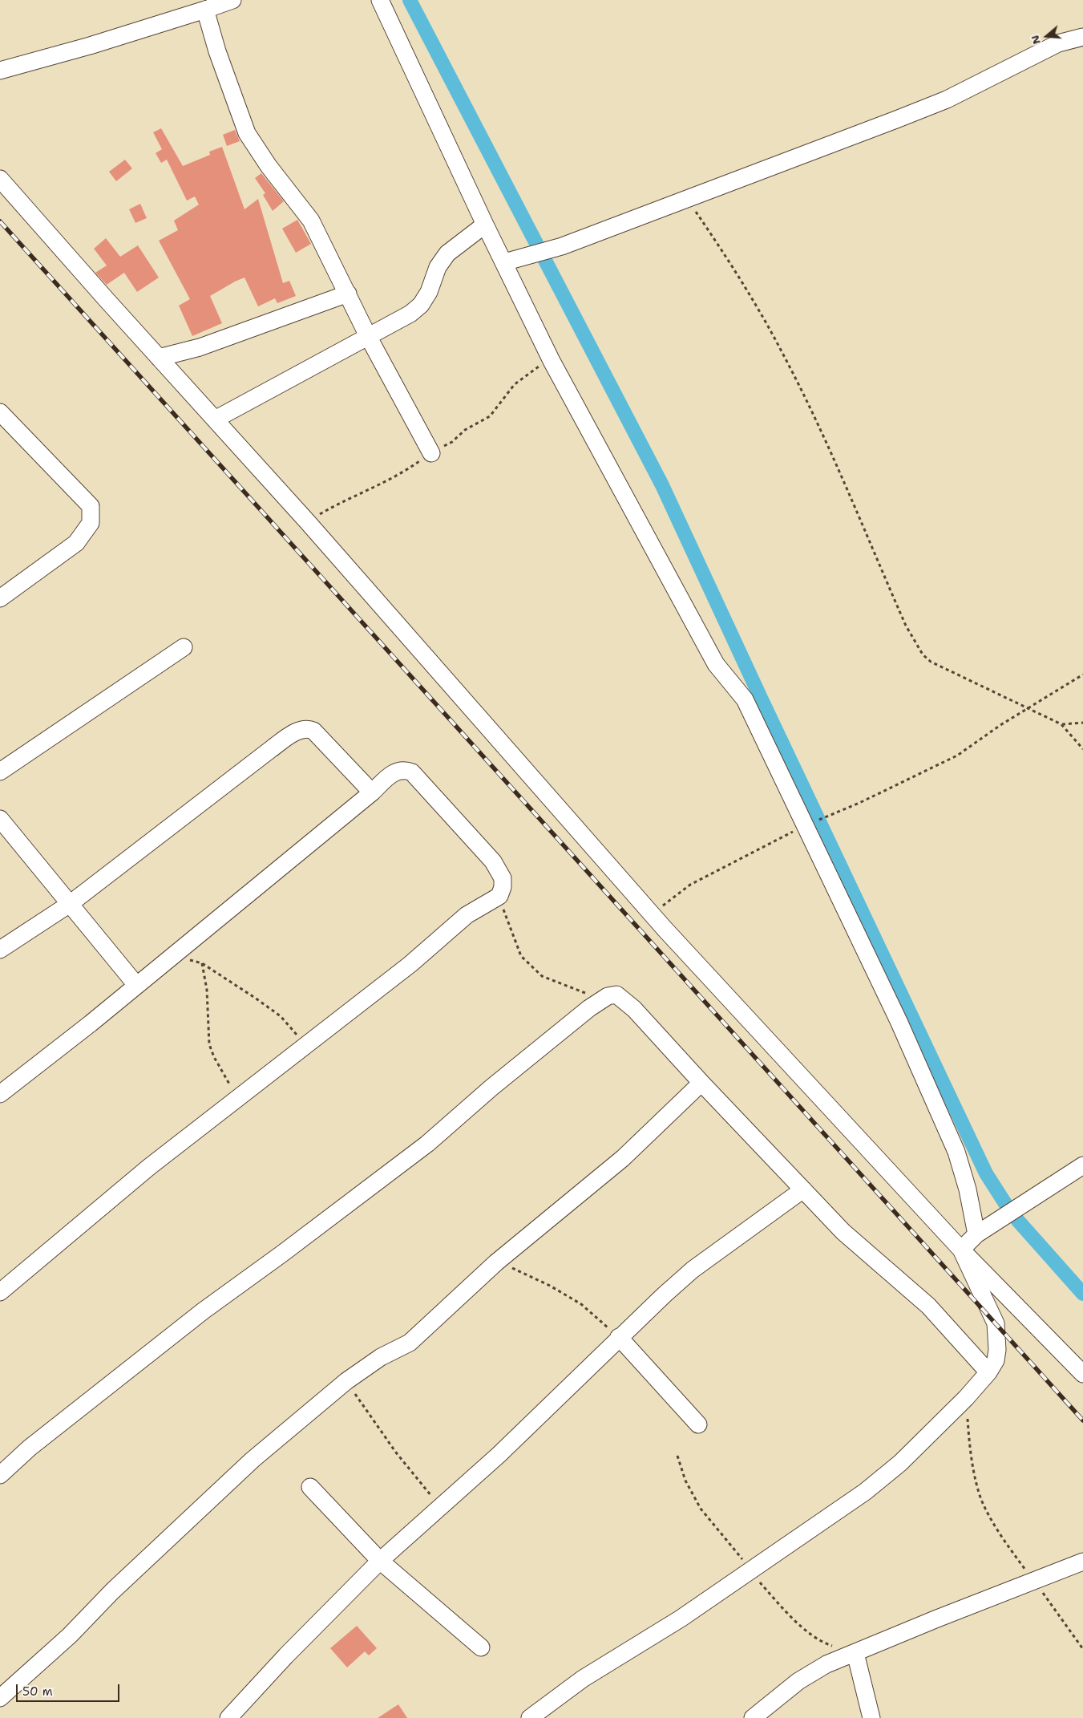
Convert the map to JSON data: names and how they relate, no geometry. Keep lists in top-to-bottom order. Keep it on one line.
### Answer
{"scale_bar":"50 m","north":"left"}
